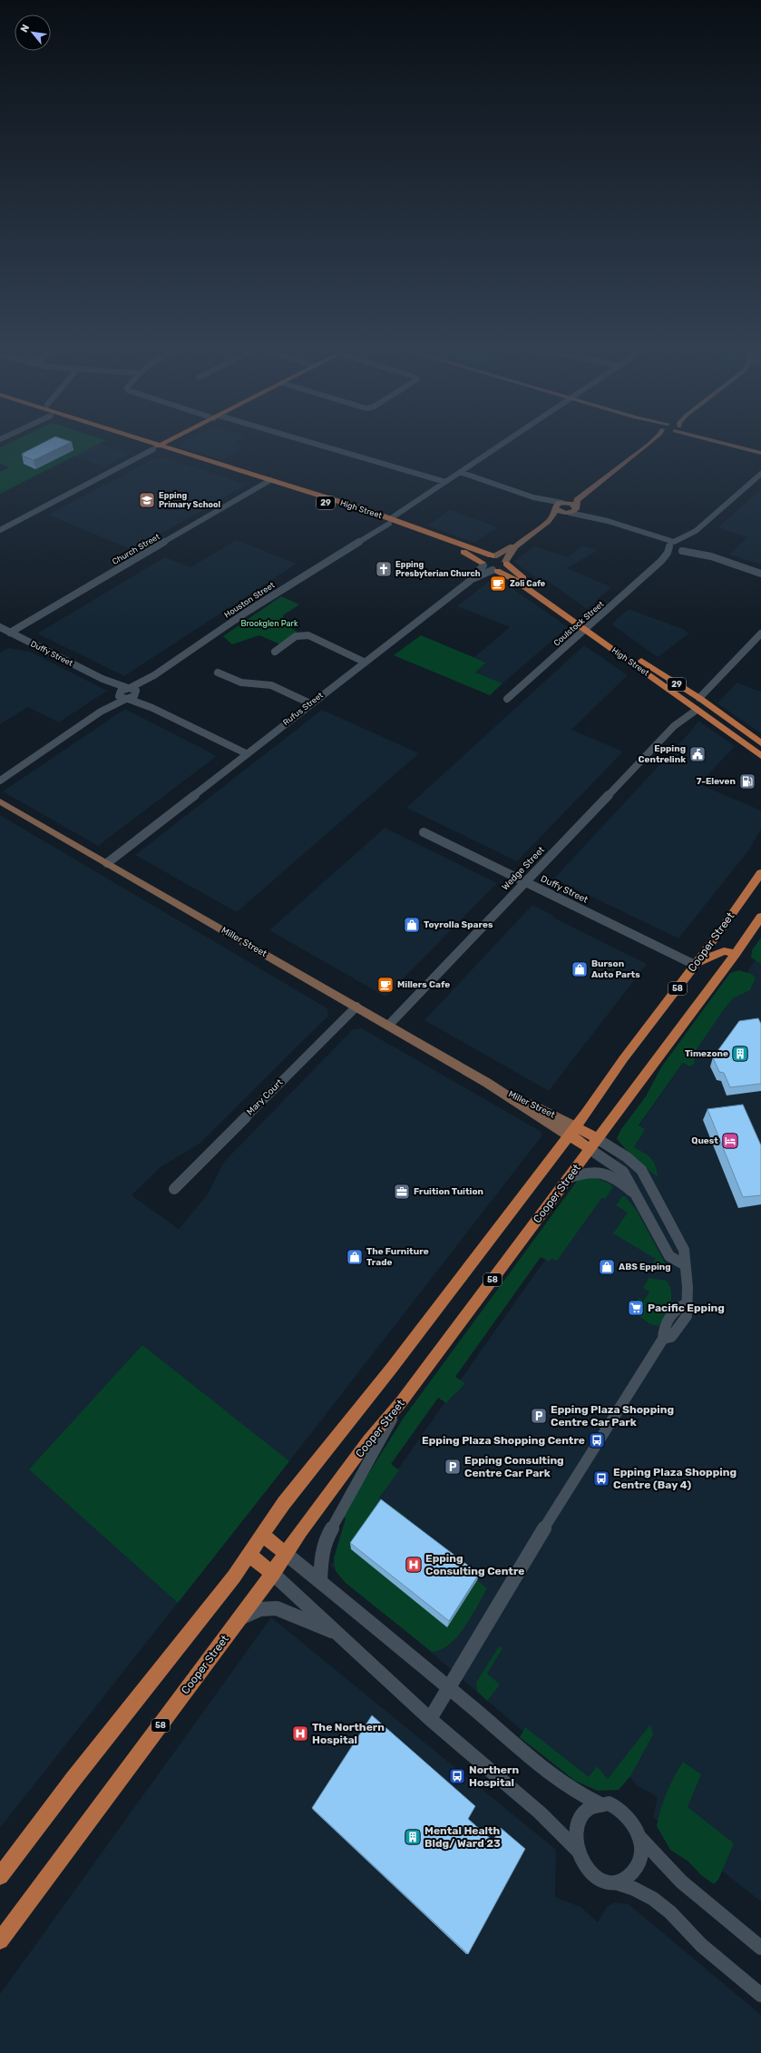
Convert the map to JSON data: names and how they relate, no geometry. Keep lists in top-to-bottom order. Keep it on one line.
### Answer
{"streets":{"main road":["29","High Street","Cooper Street","58"],"street":["Church Street","Houston Street","Coulstock Street","Duffy Street","Rufus Street","Wedge Street","Miller Street","Mary Court"]},"crossings":[["29","High Street"],["29","Rufus Street"],["High Street","Church Street"],["High Street","Houston Street"],["High Street","Coulstock Street"],["High Street","Rufus Street"],["High Street","Wedge Street"],["Church Street","Duffy Street"],["Houston Street","Duffy Street"],["Duffy Street","Wedge Street"],["Duffy Street","Cooper Street"],["Rufus Street","Miller Street"],["Wedge Street","Miller Street"],["Miller Street","Cooper Street"],["Miller Street","Mary Court"]],"parks":["Brookglen Park"],"places":{"school or university":["Epping Primary School"],"church":["Epping Presbyterian Church"],"cafe":["Zoli Cafe","Millers Cafe"],"public building":["Epping Centrelink"],"fuel station":["7-Eleven"],"shop":["Toyrolla Spares","Burson Auto Parts","The Furniture Trade","ABS Epping"],"building":["Timezone","Mental Health Bldg/ Ward 23"],"hotel":["Quest"],"office":["Fruition Tuition"],"supermarket":["Pacific Epping"],"parking":["Epping Plaza Shopping Centre Car Park","Epping Consulting Centre Car Park"],"bus stop":["Epping Plaza Shopping Centre","Epping Plaza Shopping Centre (Bay 4)","Northern Hospital"],"hospital":["Epping Consulting Centre","The Northern Hospital"]},"north":"top left"}
